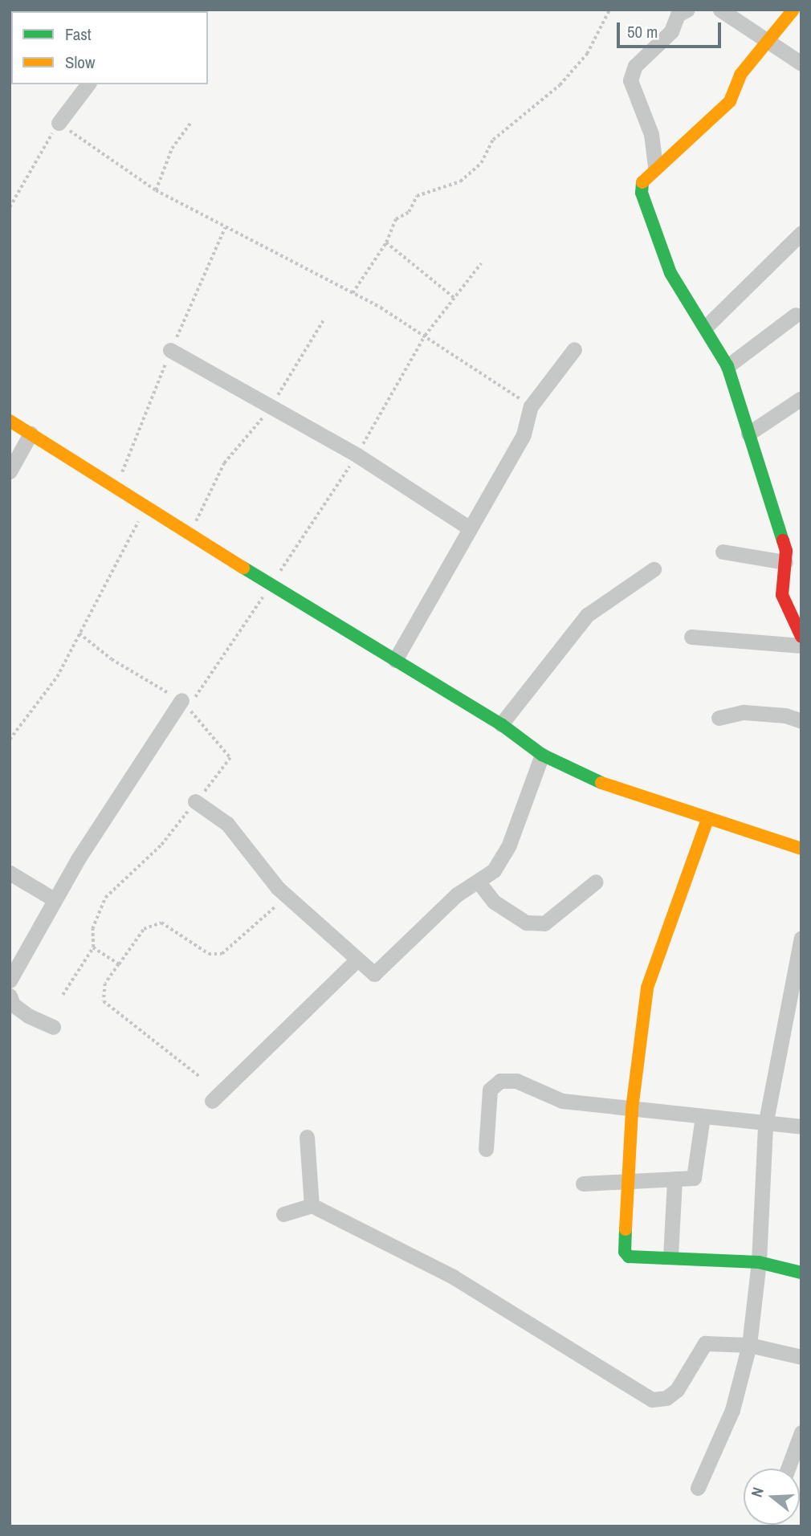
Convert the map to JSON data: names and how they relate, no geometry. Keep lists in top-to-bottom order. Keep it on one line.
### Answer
{"legend":["Fast","Slow"],"scale_bar":"50 m","north":"left"}
